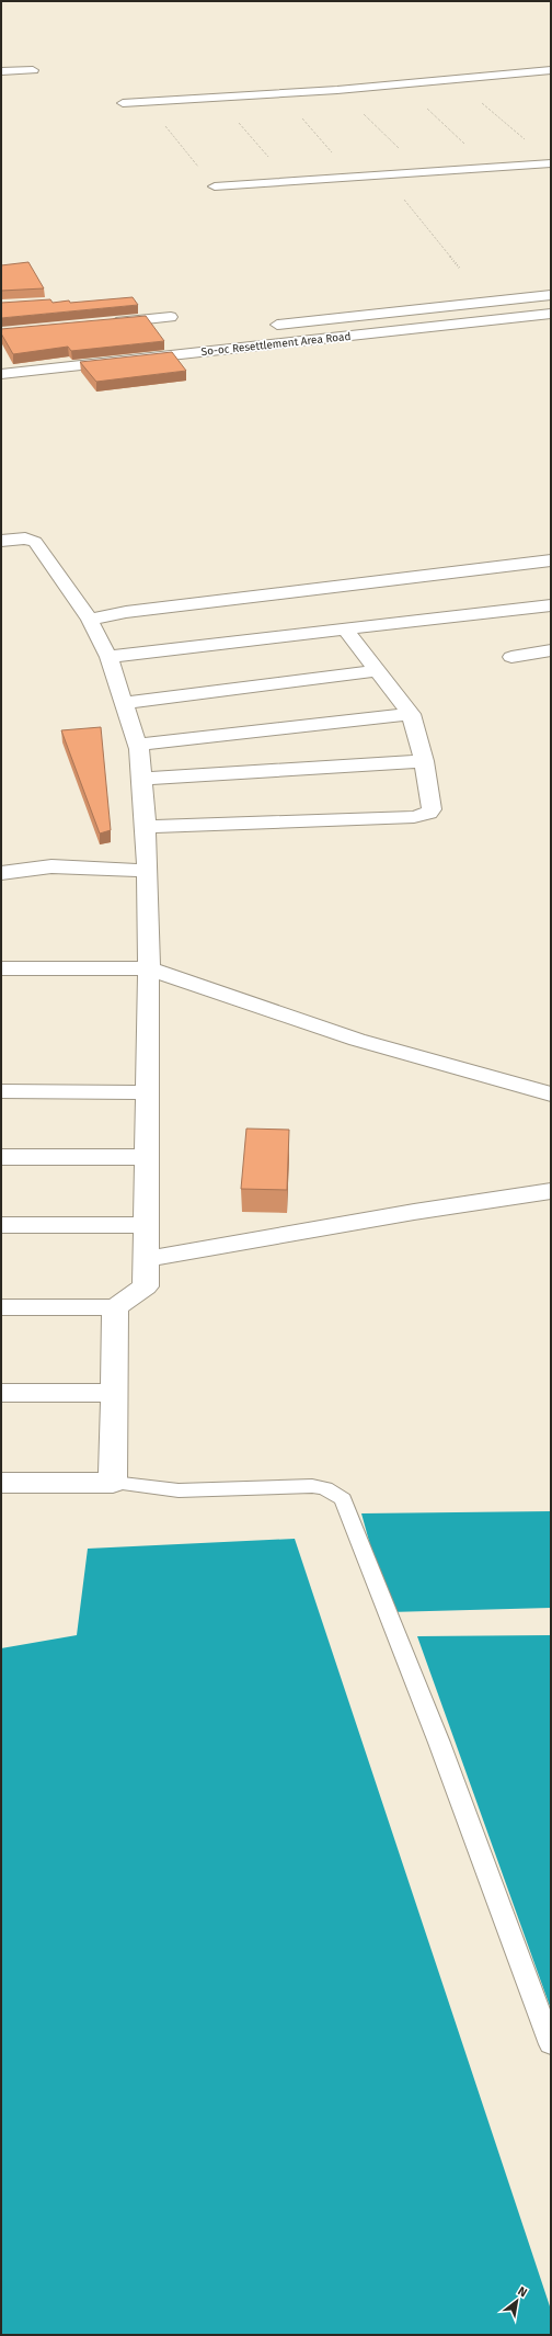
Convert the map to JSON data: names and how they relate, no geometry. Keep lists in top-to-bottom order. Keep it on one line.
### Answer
{"streets":{"street":["So-oc Resettlement Area Road"]},"north":"top right"}
